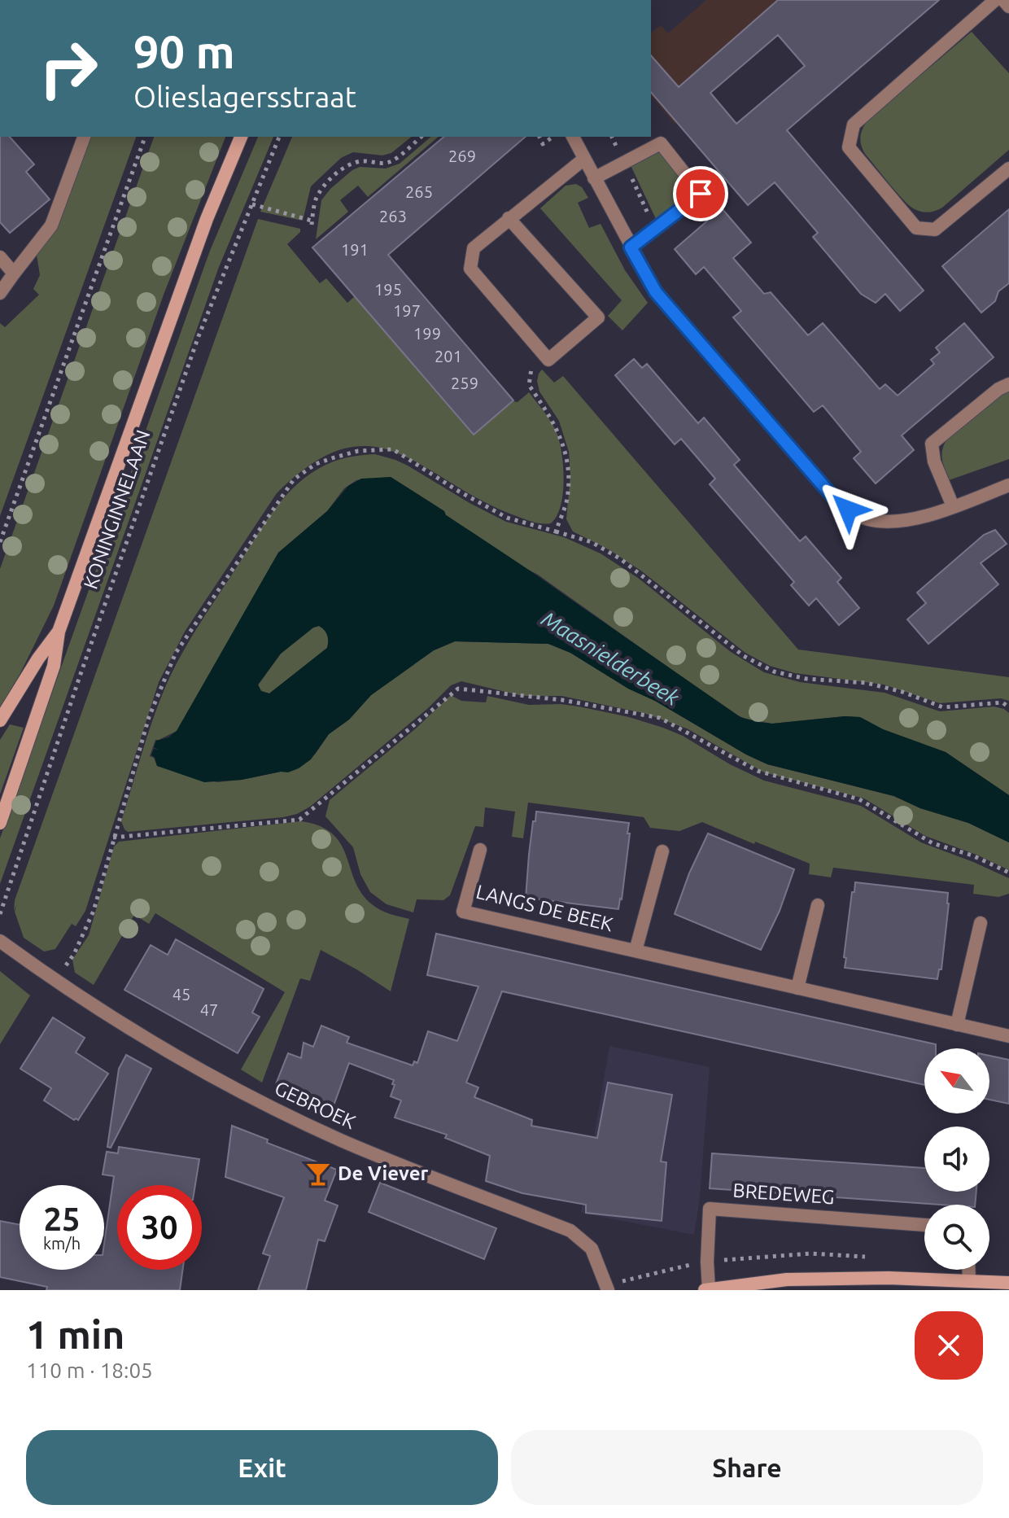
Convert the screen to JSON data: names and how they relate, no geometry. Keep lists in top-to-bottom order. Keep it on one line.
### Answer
{"streets":{"main road":["KONINGINNELAAN","BREDEWEG"],"street":["LANGS DE BEEK","GEBROEK"]},"water":["Maasnielderbeek"],"places":{"bar":["De Viever"]},"house_numbers":["269","265","263","191","195","197","199","201","259","45","47"],"north":"top left","page":{"turn":["90 m","Olieslagersstraat"],"speed":"25 km/h","limit":"30","heading":["1 min","110 m · 18:05"],"buttons":["Exit","Share"]}}
